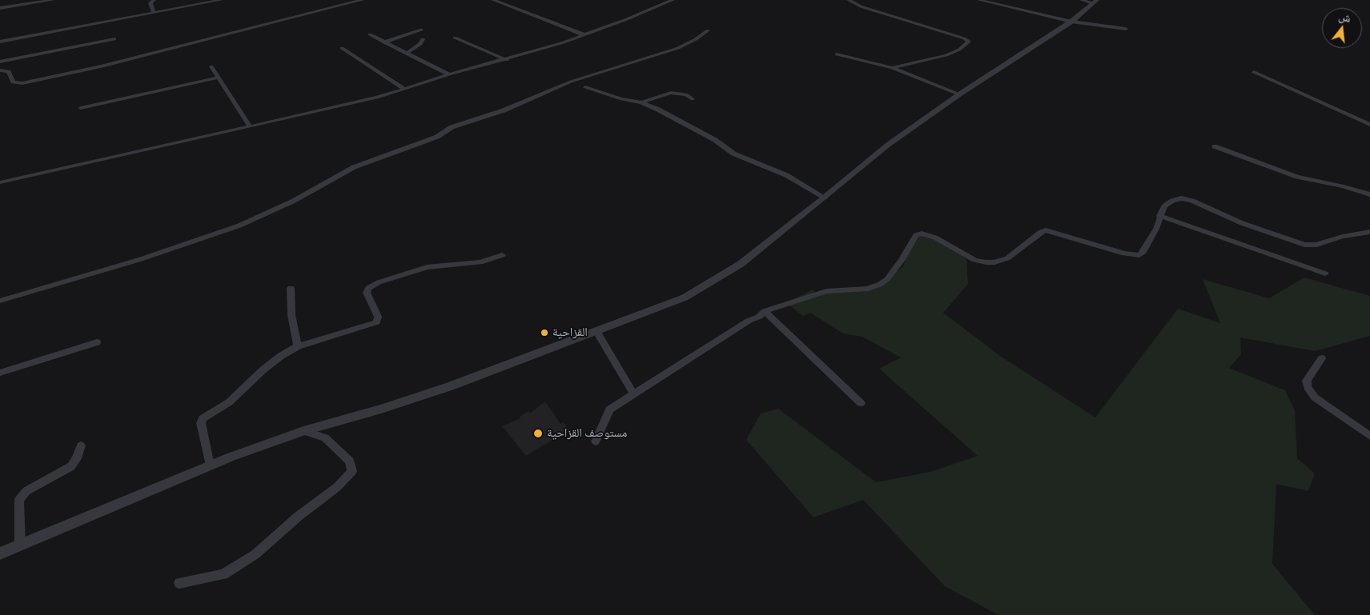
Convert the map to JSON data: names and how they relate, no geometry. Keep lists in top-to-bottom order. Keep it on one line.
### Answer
{"places":["القزاحية","مستوصف القزاحية"],"north":"top"}
